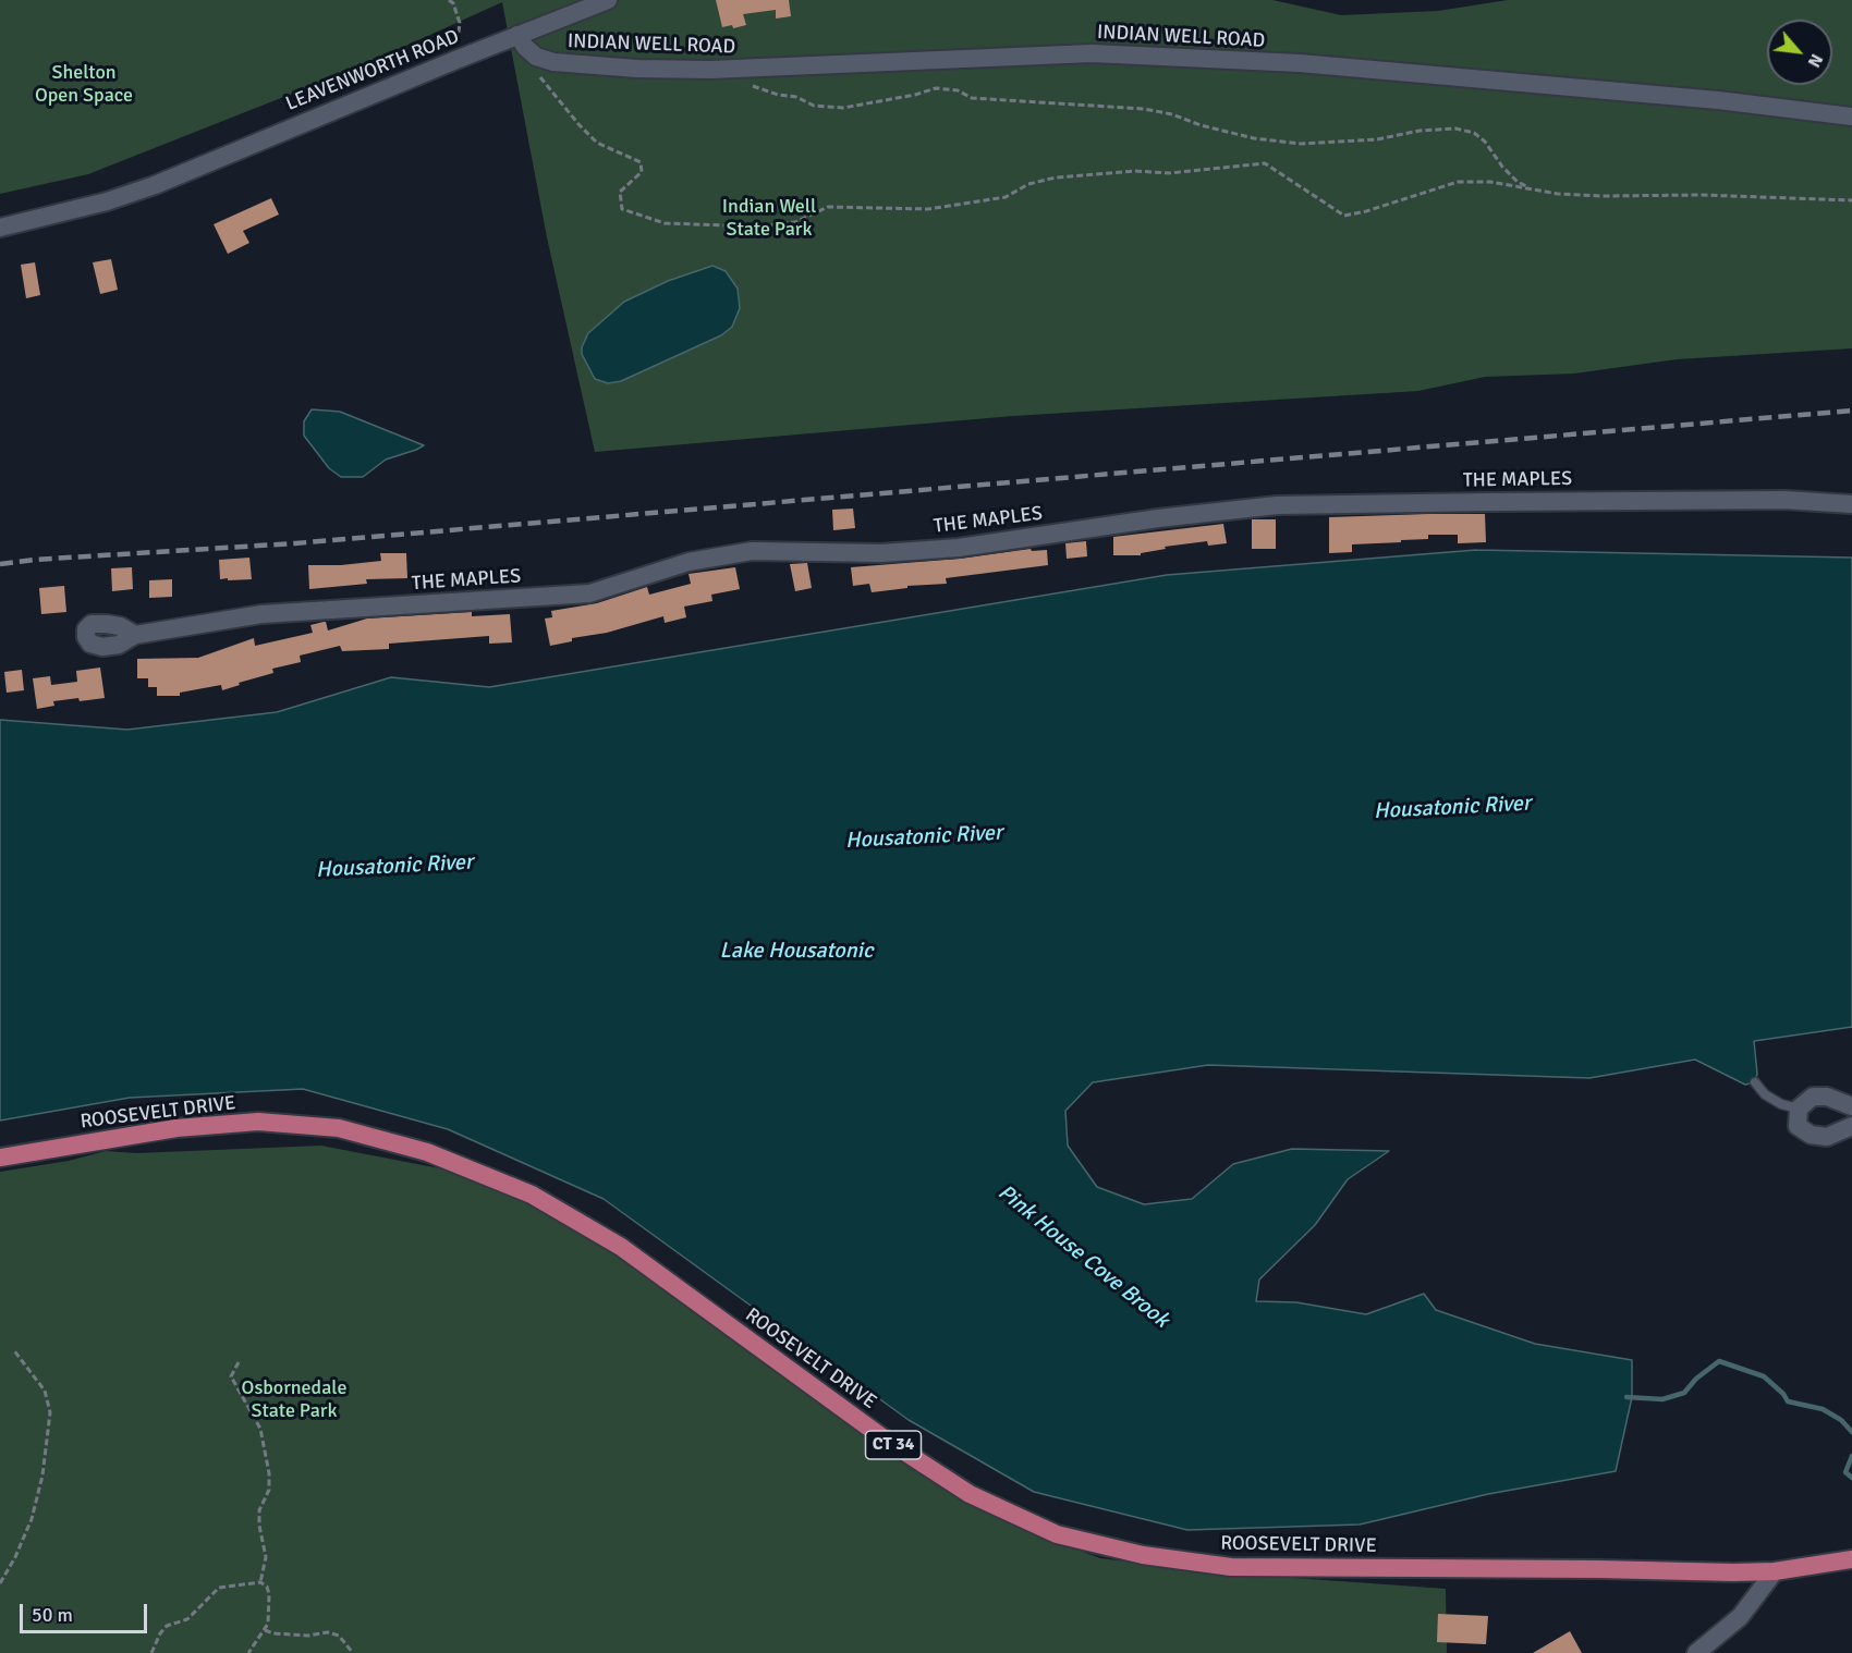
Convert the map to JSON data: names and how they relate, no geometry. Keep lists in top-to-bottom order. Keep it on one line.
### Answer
{"streets":{"main road":["ROOSEVELT DRIVE","CT 34"],"street":["INDIAN WELL ROAD","LEAVENWORTH ROAD","THE MAPLES"]},"crossings":[["INDIAN WELL ROAD","LEAVENWORTH ROAD"]],"water":["Housatonic River","Lake Housatonic","Pink House Cove Brook"],"parks":["Shelton Open Space","Indian Well State Park","Osbornedale State Park"],"scale_bar":"50 m","north":"bottom right"}
